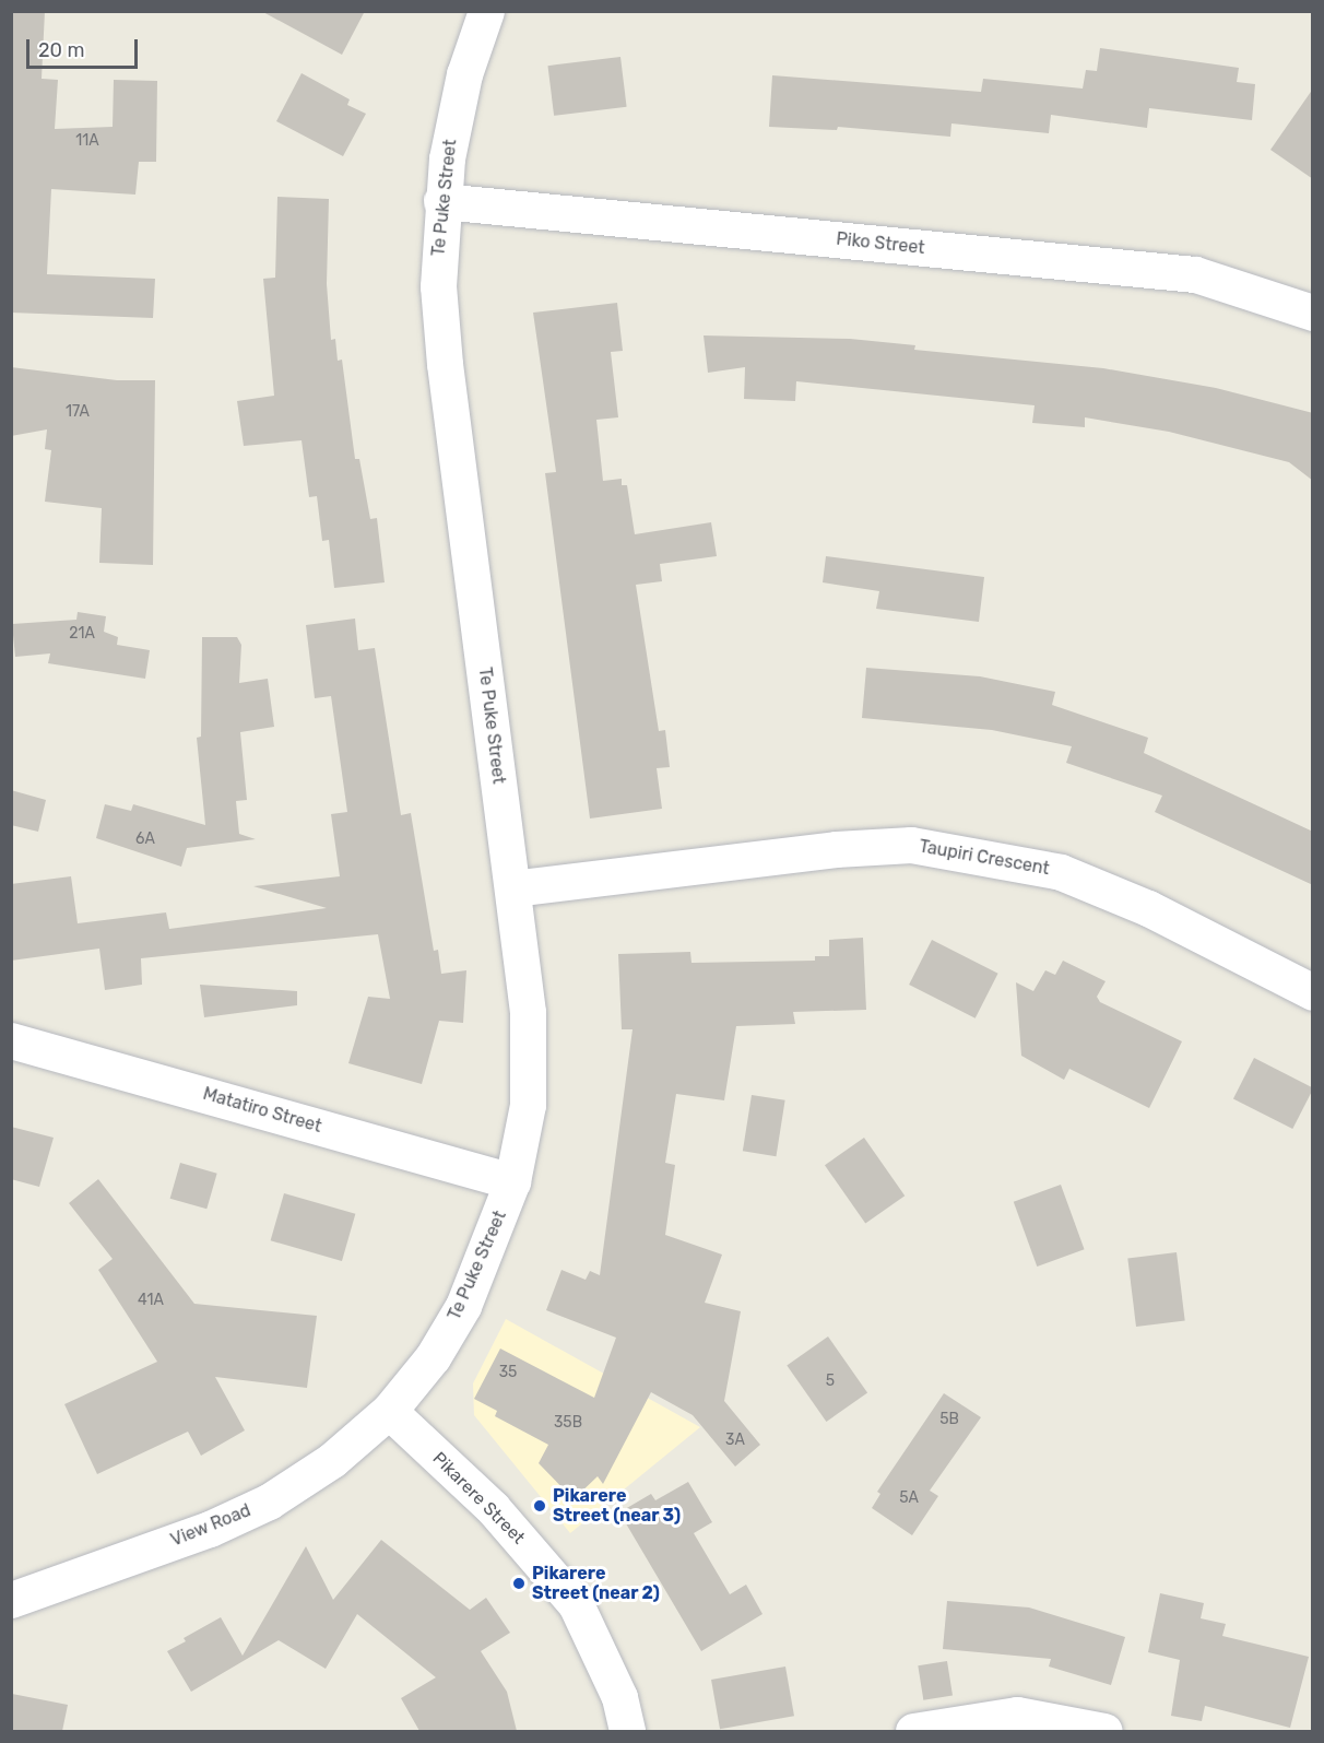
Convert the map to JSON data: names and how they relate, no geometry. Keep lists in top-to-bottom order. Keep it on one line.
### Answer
{"streets":{"street":["Te Puke Street","Piko Street","Taupiri Crescent","Matatiro Street","Pikarere Street","View Road"]},"crossings":[["Te Puke Street","Piko Street"],["Te Puke Street","Taupiri Crescent"],["Te Puke Street","Matatiro Street"],["Te Puke Street","Pikarere Street"],["Te Puke Street","View Road"],["Pikarere Street","View Road"]],"places":["Pikarere Street (near 3)","Pikarere Street (near 2)"],"house_numbers":["11A","17A","21A","6A","41A","35","5","5B","35B","3A","5A"],"scale_bar":"20 m"}
